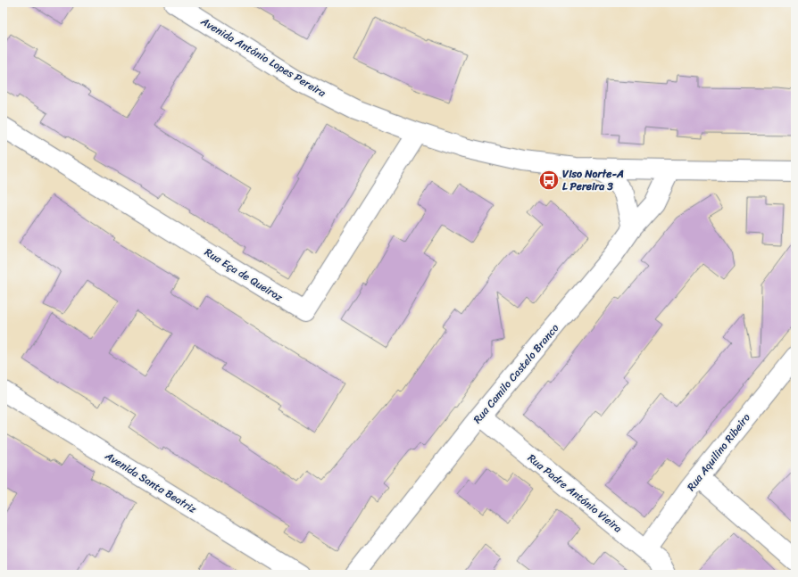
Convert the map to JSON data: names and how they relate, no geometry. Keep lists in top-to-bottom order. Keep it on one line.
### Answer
{"streets":{"street":["Avenida António Lopes Pereira","Rua Eça de Queiroz","Rua Camilo Castelo Branco","Rua Aquilino Ribeiro","Avenida Santa Beatriz","Rua Padre António Vieira"]},"crossings":[["Avenida António Lopes Pereira","Rua Eça de Queiroz"],["Avenida António Lopes Pereira","Rua Camilo Castelo Branco"],["Rua Camilo Castelo Branco","Rua Padre António Vieira"],["Rua Aquilino Ribeiro","Rua Padre António Vieira"]],"places":{"bus stop":["Viso Norte-A L Pereira 3"]}}
